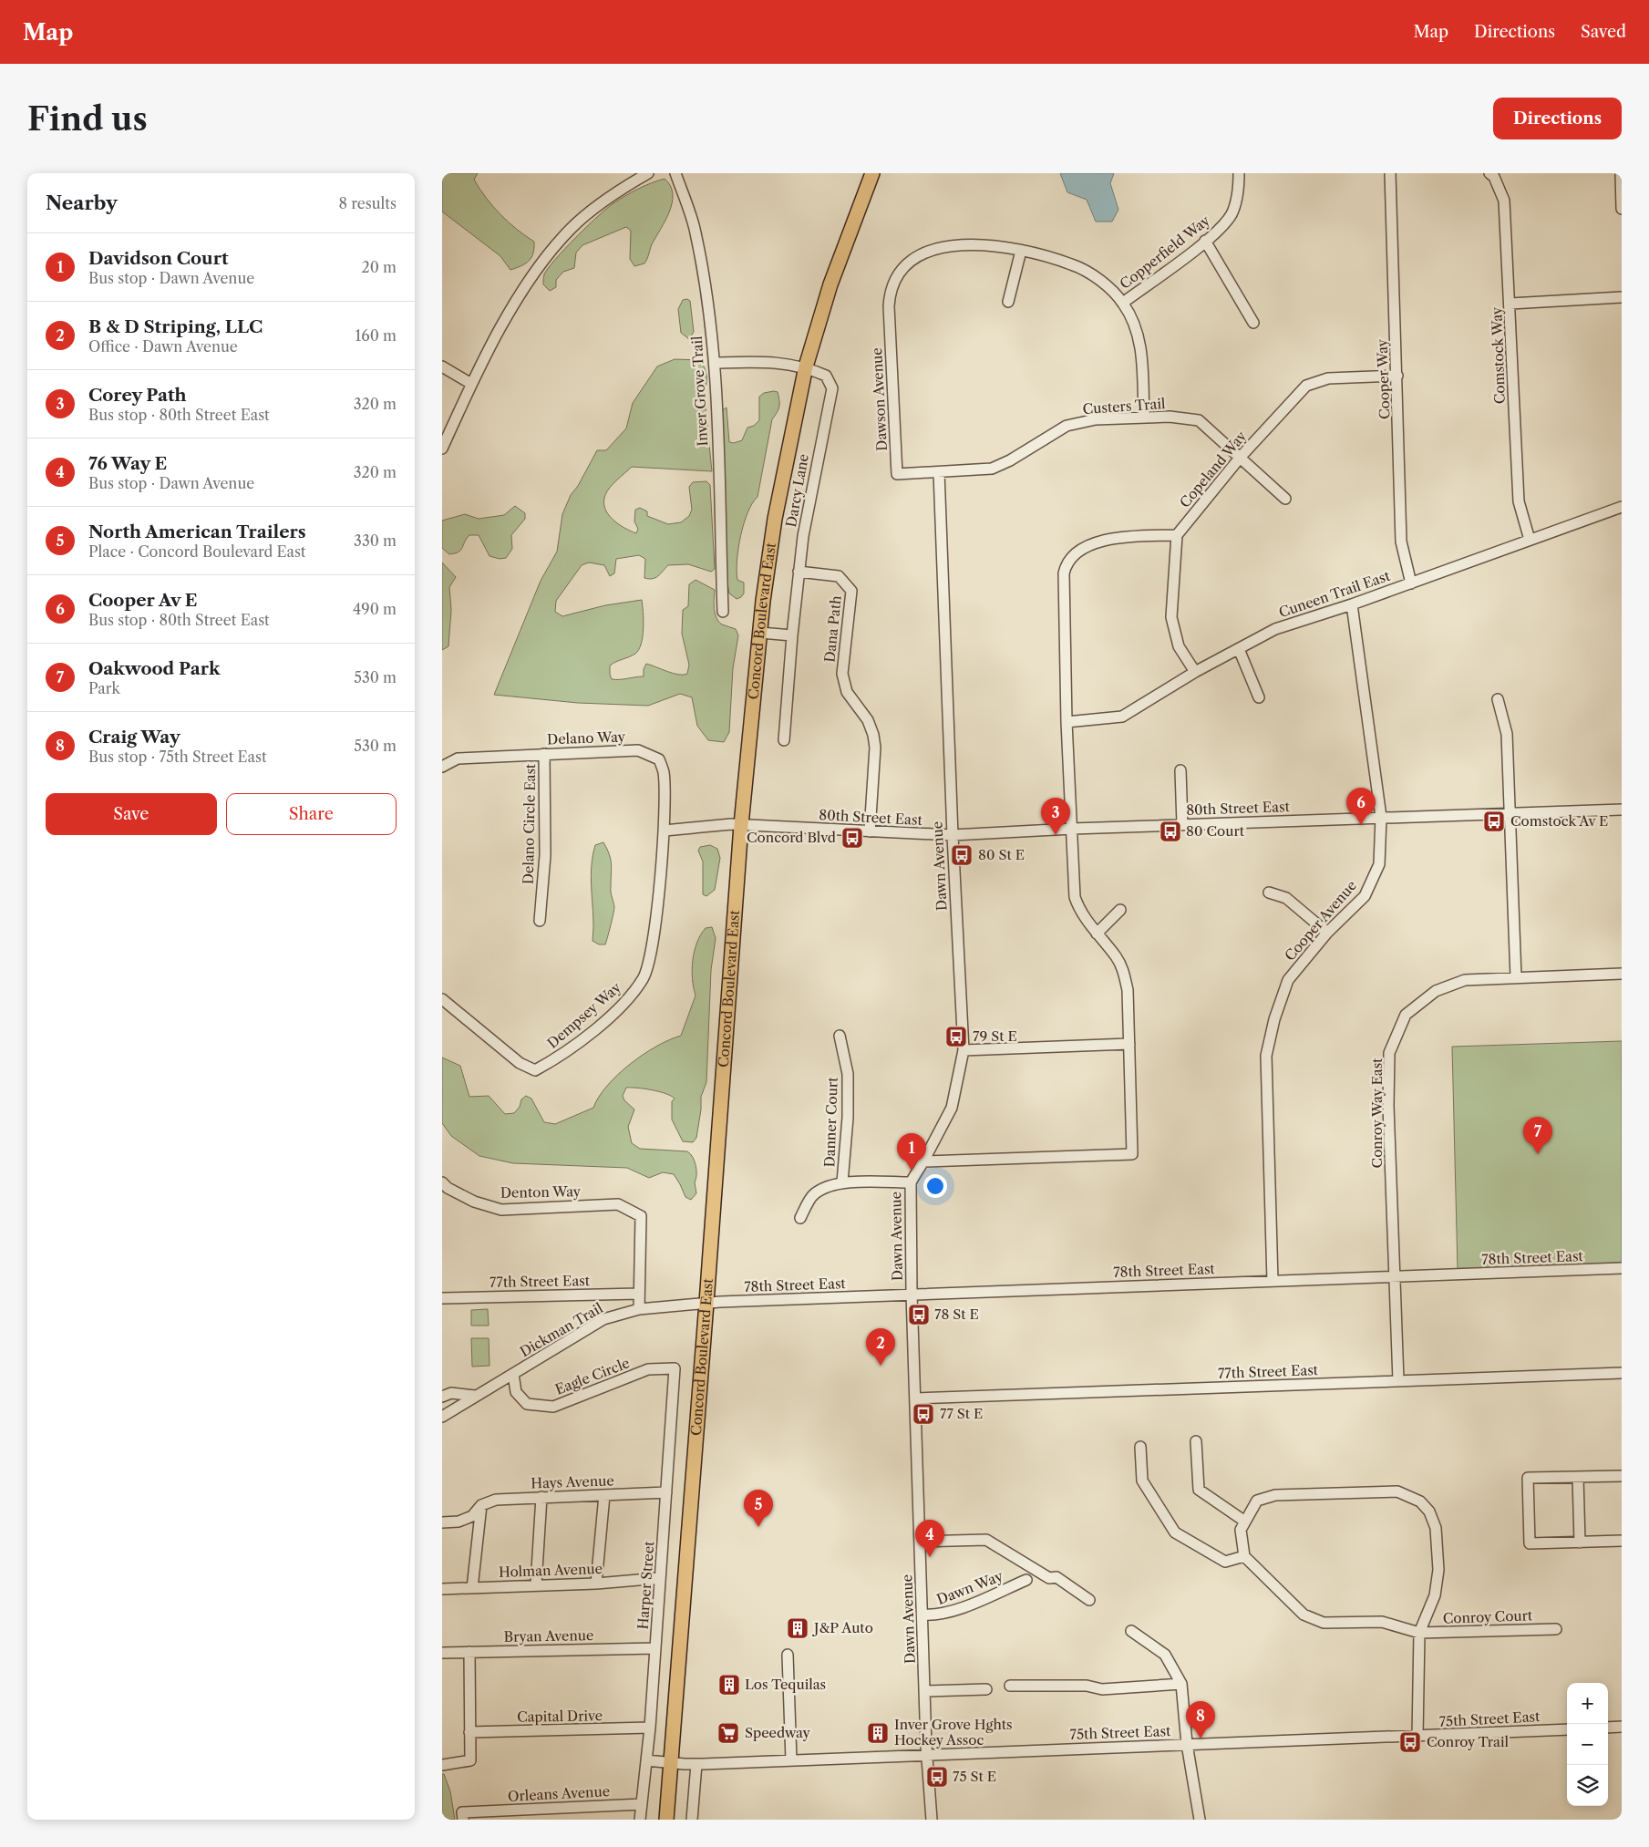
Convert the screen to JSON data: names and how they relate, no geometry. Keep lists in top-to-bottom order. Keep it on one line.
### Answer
{"streets":{"main road":["Concord Boulevard East"],"street":["Copperfield Way","Comstock Way","Cooper Way","Inver Grove Trail","Dawson Avenue","Custers Trail","Copeland Way","Darcy Lane","Cuneen Trail East","Dana Path","Delano Way","80th Street East","Delano Circle East","Dawn Avenue","Cooper Avenue","Dempsey Way","Conroy Way East","Danner Court","Denton Way","78th Street East","77th Street East","Dickman Trail","Eagle Circle","Hays Avenue","Holman Avenue","Harper Street","Dawn Way","Conroy Court","Bryan Avenue","Capital Drive","75th Street East","Orleans Avenue"]},"crossings":[["Copperfield Way","Dawson Avenue"],["Comstock Way","Cuneen Trail East"],["Cooper Way","Copeland Way"],["Cooper Way","Cuneen Trail East"],["Inver Grove Trail","Darcy Lane"],["Dawson Avenue","Custers Trail"],["Custers Trail","Copeland Way"],["Custers Trail","Dawn Avenue"],["Darcy Lane","Concord Boulevard East"],["Darcy Lane","Dana Path"],["Cuneen Trail East","Cooper Avenue"],["Concord Boulevard East","80th Street East"],["Concord Boulevard East","78th Street East"],["Concord Boulevard East","Dickman Trail"],["Concord Boulevard East","75th Street East"],["Dana Path","80th Street East"],["Delano Way","80th Street East"],["Delano Way","Delano Circle East"],["Delano Way","Dempsey Way"],["80th Street East","Dawn Avenue"],["80th Street East","Cooper Avenue"],["80th Street East","Dempsey Way"],["Dawn Avenue","78th Street East"],["Dawn Avenue","77th Street East"],["Dawn Avenue","Dawn Way"],["Dawn Avenue","75th Street East"],["Cooper Avenue","78th Street East"],["Conroy Way East","78th Street East"],["Conroy Way East","77th Street East"],["Denton Way","77th Street East"],["78th Street East","Dickman Trail"],["Dickman Trail","Eagle Circle"],["Eagle Circle","Harper Street"],["Hays Avenue","Harper Street"],["Holman Avenue","Harper Street"],["Harper Street","Bryan Avenue"],["Harper Street","Capital Drive"],["Harper Street","75th Street East"],["Harper Street","Orleans Avenue"]],"places":{"bus stop":["Comstock Av E","80 Court","Concord Blvd","80 St E","79 St E","78 St E","77 St E","Conroy Trail","75 St E"],"building":["J&P Auto","Los Tequilas","Inver Grove Hghts Hockey Assoc"],"supermarket":["Speedway"]},"page":{"header":"Map","nav":["Map","Directions","Saved"],"buttons":["Directions",["Save","Share"]],"title":"Find us","heading":["Nearby","8 results"],"list":[{"mark":"1","name":"Davidson Court","note":"Bus stop · Dawn Avenue","value":"20 m"},{"mark":"2","name":"B & D Striping, LLC","note":"Office · Dawn Avenue","value":"160 m"},{"mark":"3","name":"Corey Path","note":"Bus stop · 80th Street East","value":"320 m"},{"mark":"4","name":"76 Way E","note":"Bus stop · Dawn Avenue","value":"320 m"},{"mark":"5","name":"North American Trailers","note":"Place · Concord Boulevard East","value":"330 m"},{"mark":"6","name":"Cooper Av E","note":"Bus stop · 80th Street East","value":"490 m"},{"mark":"7","name":"Oakwood Park","note":"Park","value":"530 m"},{"mark":"8","name":"Craig Way","note":"Bus stop · 75th Street East","value":"530 m"}],"pins":["6","3","7","1","2","5","4","8"],"map_buttons":["+","−"]}}
